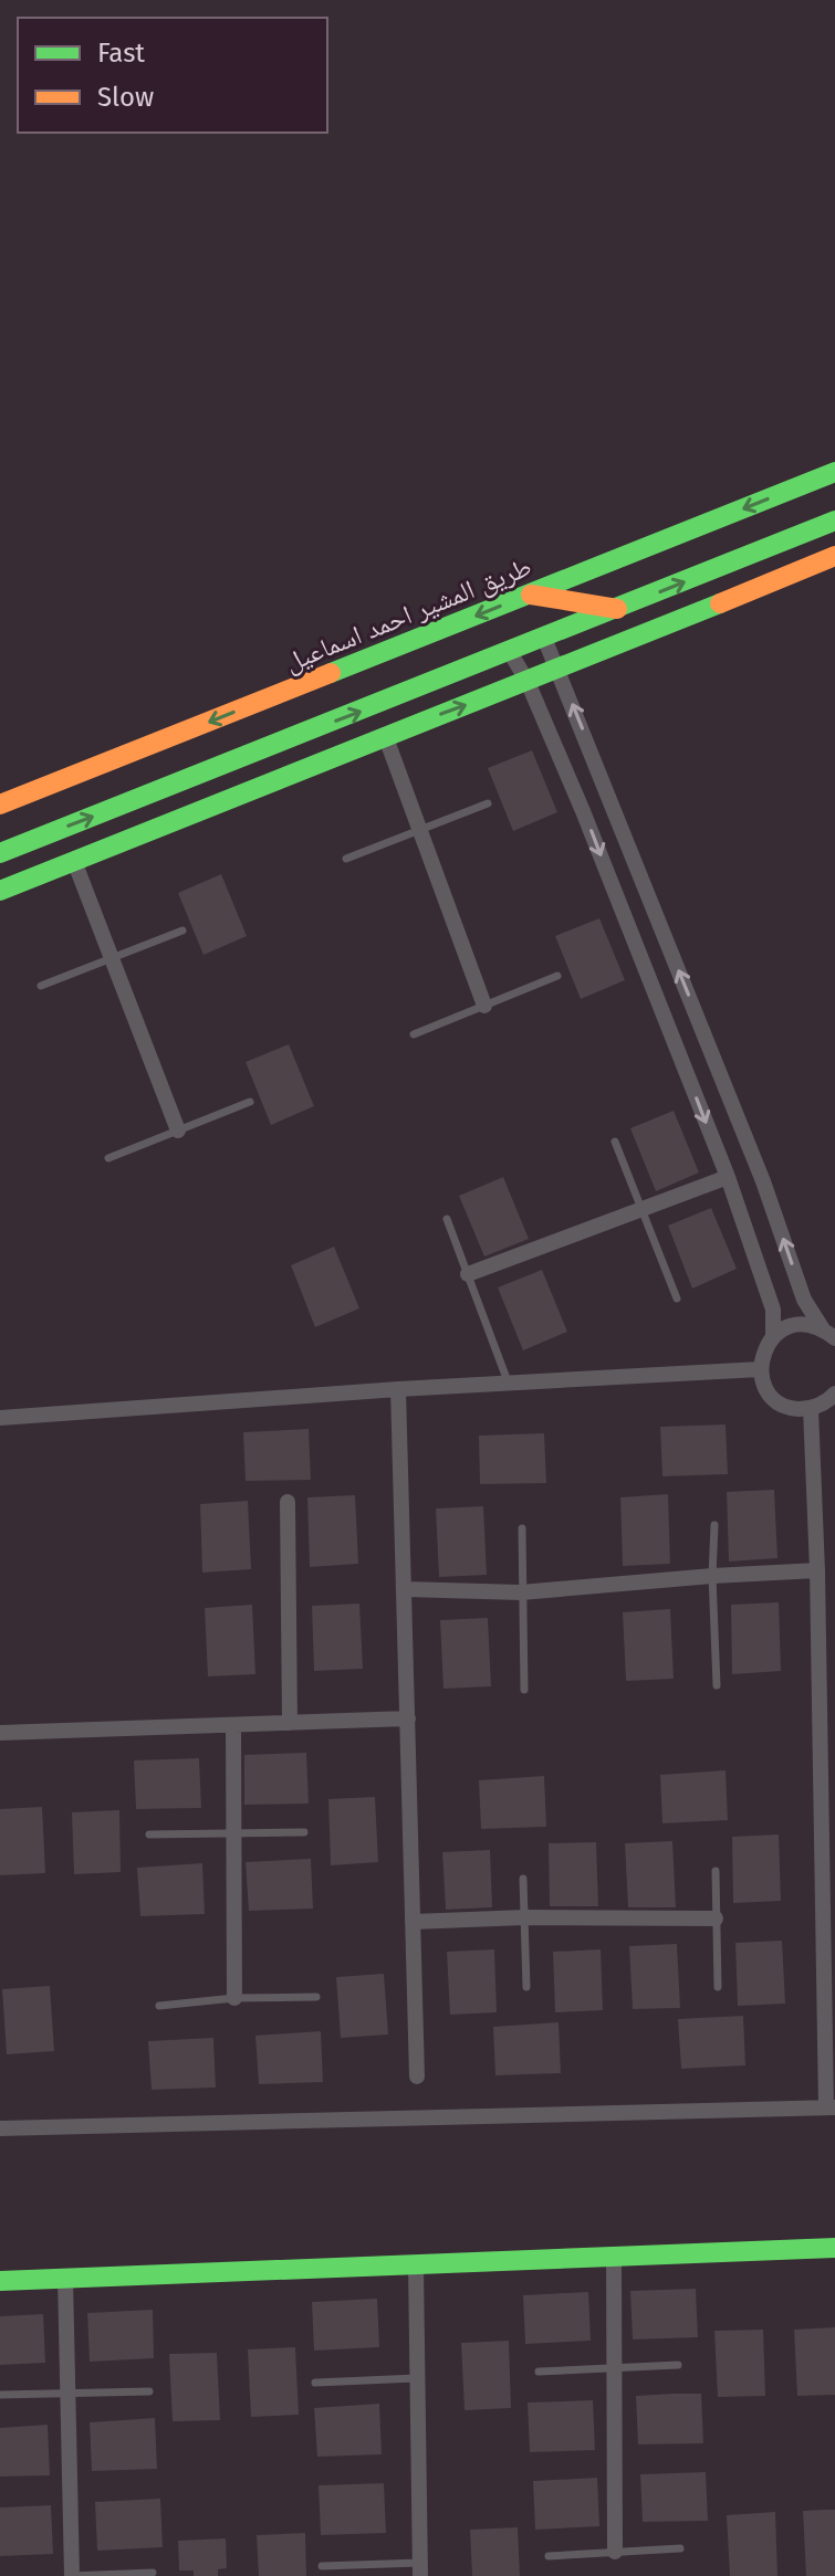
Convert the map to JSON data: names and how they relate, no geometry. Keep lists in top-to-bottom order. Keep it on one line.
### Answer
{"streets":{"street":["طريق المشير احمد اسماعيل"]},"legend":["Fast","Slow"]}
